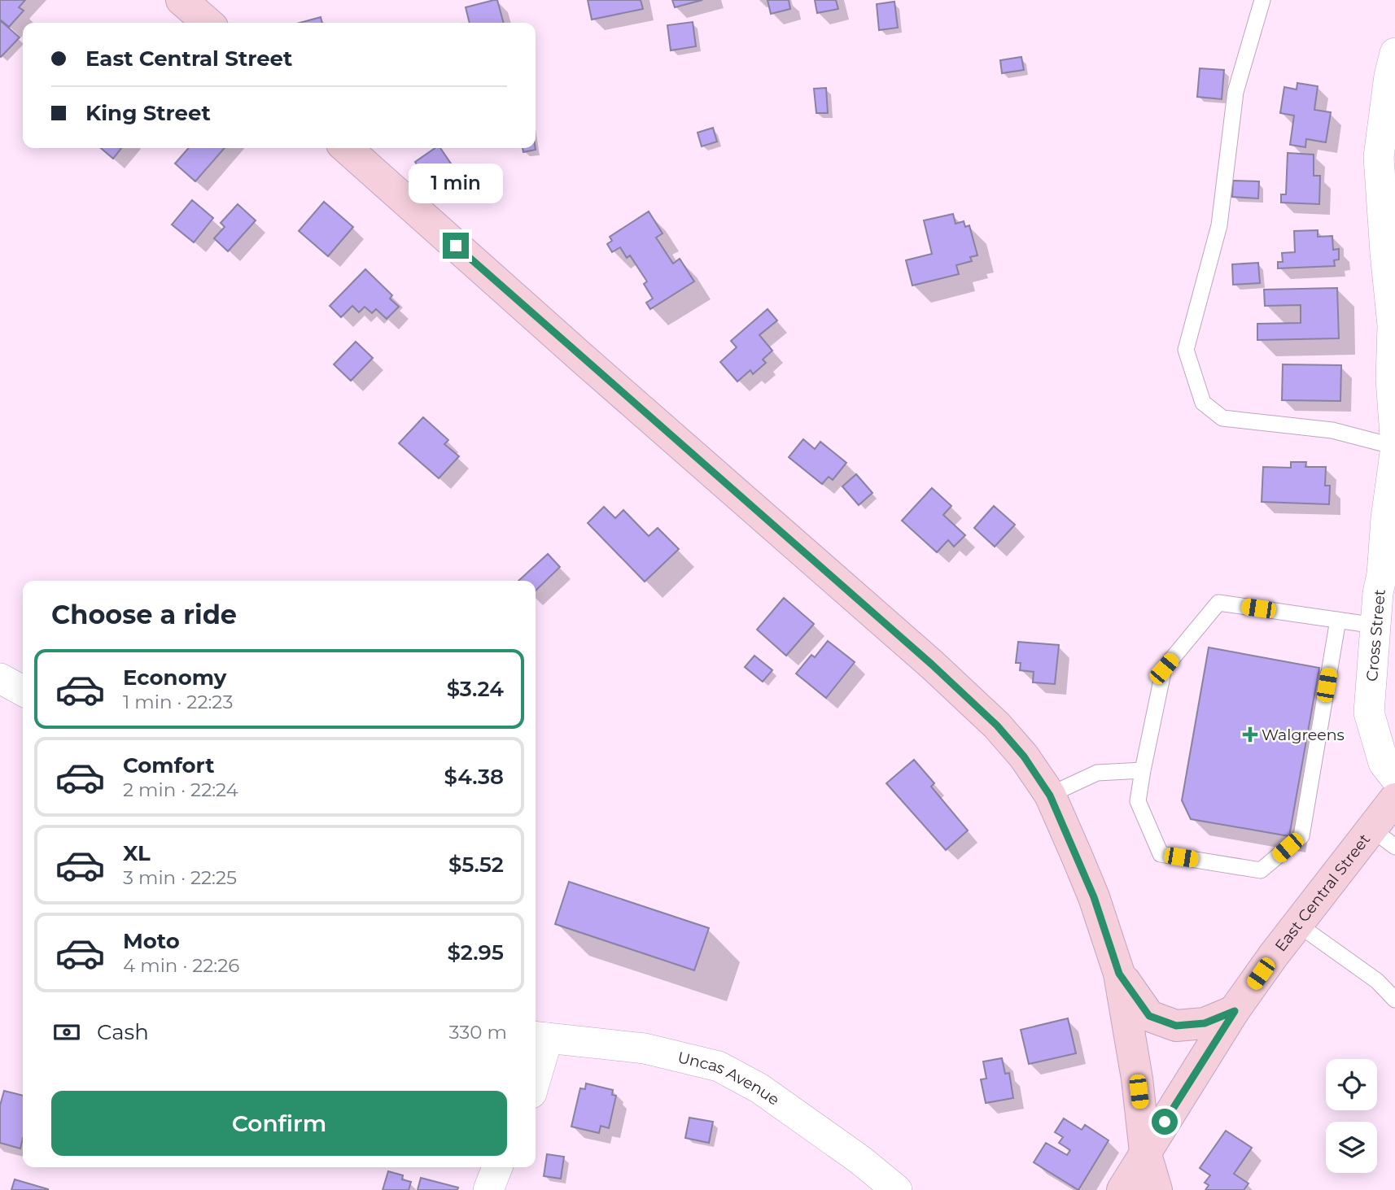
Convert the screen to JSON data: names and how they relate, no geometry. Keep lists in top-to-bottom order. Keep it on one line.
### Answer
{"streets":{"main road":["East Central Street"],"street":["Cross Street","Uncas Avenue"]},"places":{"health":["Walgreens"]},"page":{"banner":["East Central Street","King Street"],"bubble":"1 min","heading":"Choose a ride","list":[{"name":"Economy","note":"1 min · 22:23","value":"$3.24"},{"name":"Comfort","note":"2 min · 22:24","value":"$4.38"},{"name":"XL","note":"3 min · 22:25","value":"$5.52"},{"name":"Moto","note":"4 min · 22:26","value":"$2.95"}],"pay":["Cash","330 m"],"buttons":"Confirm"}}
